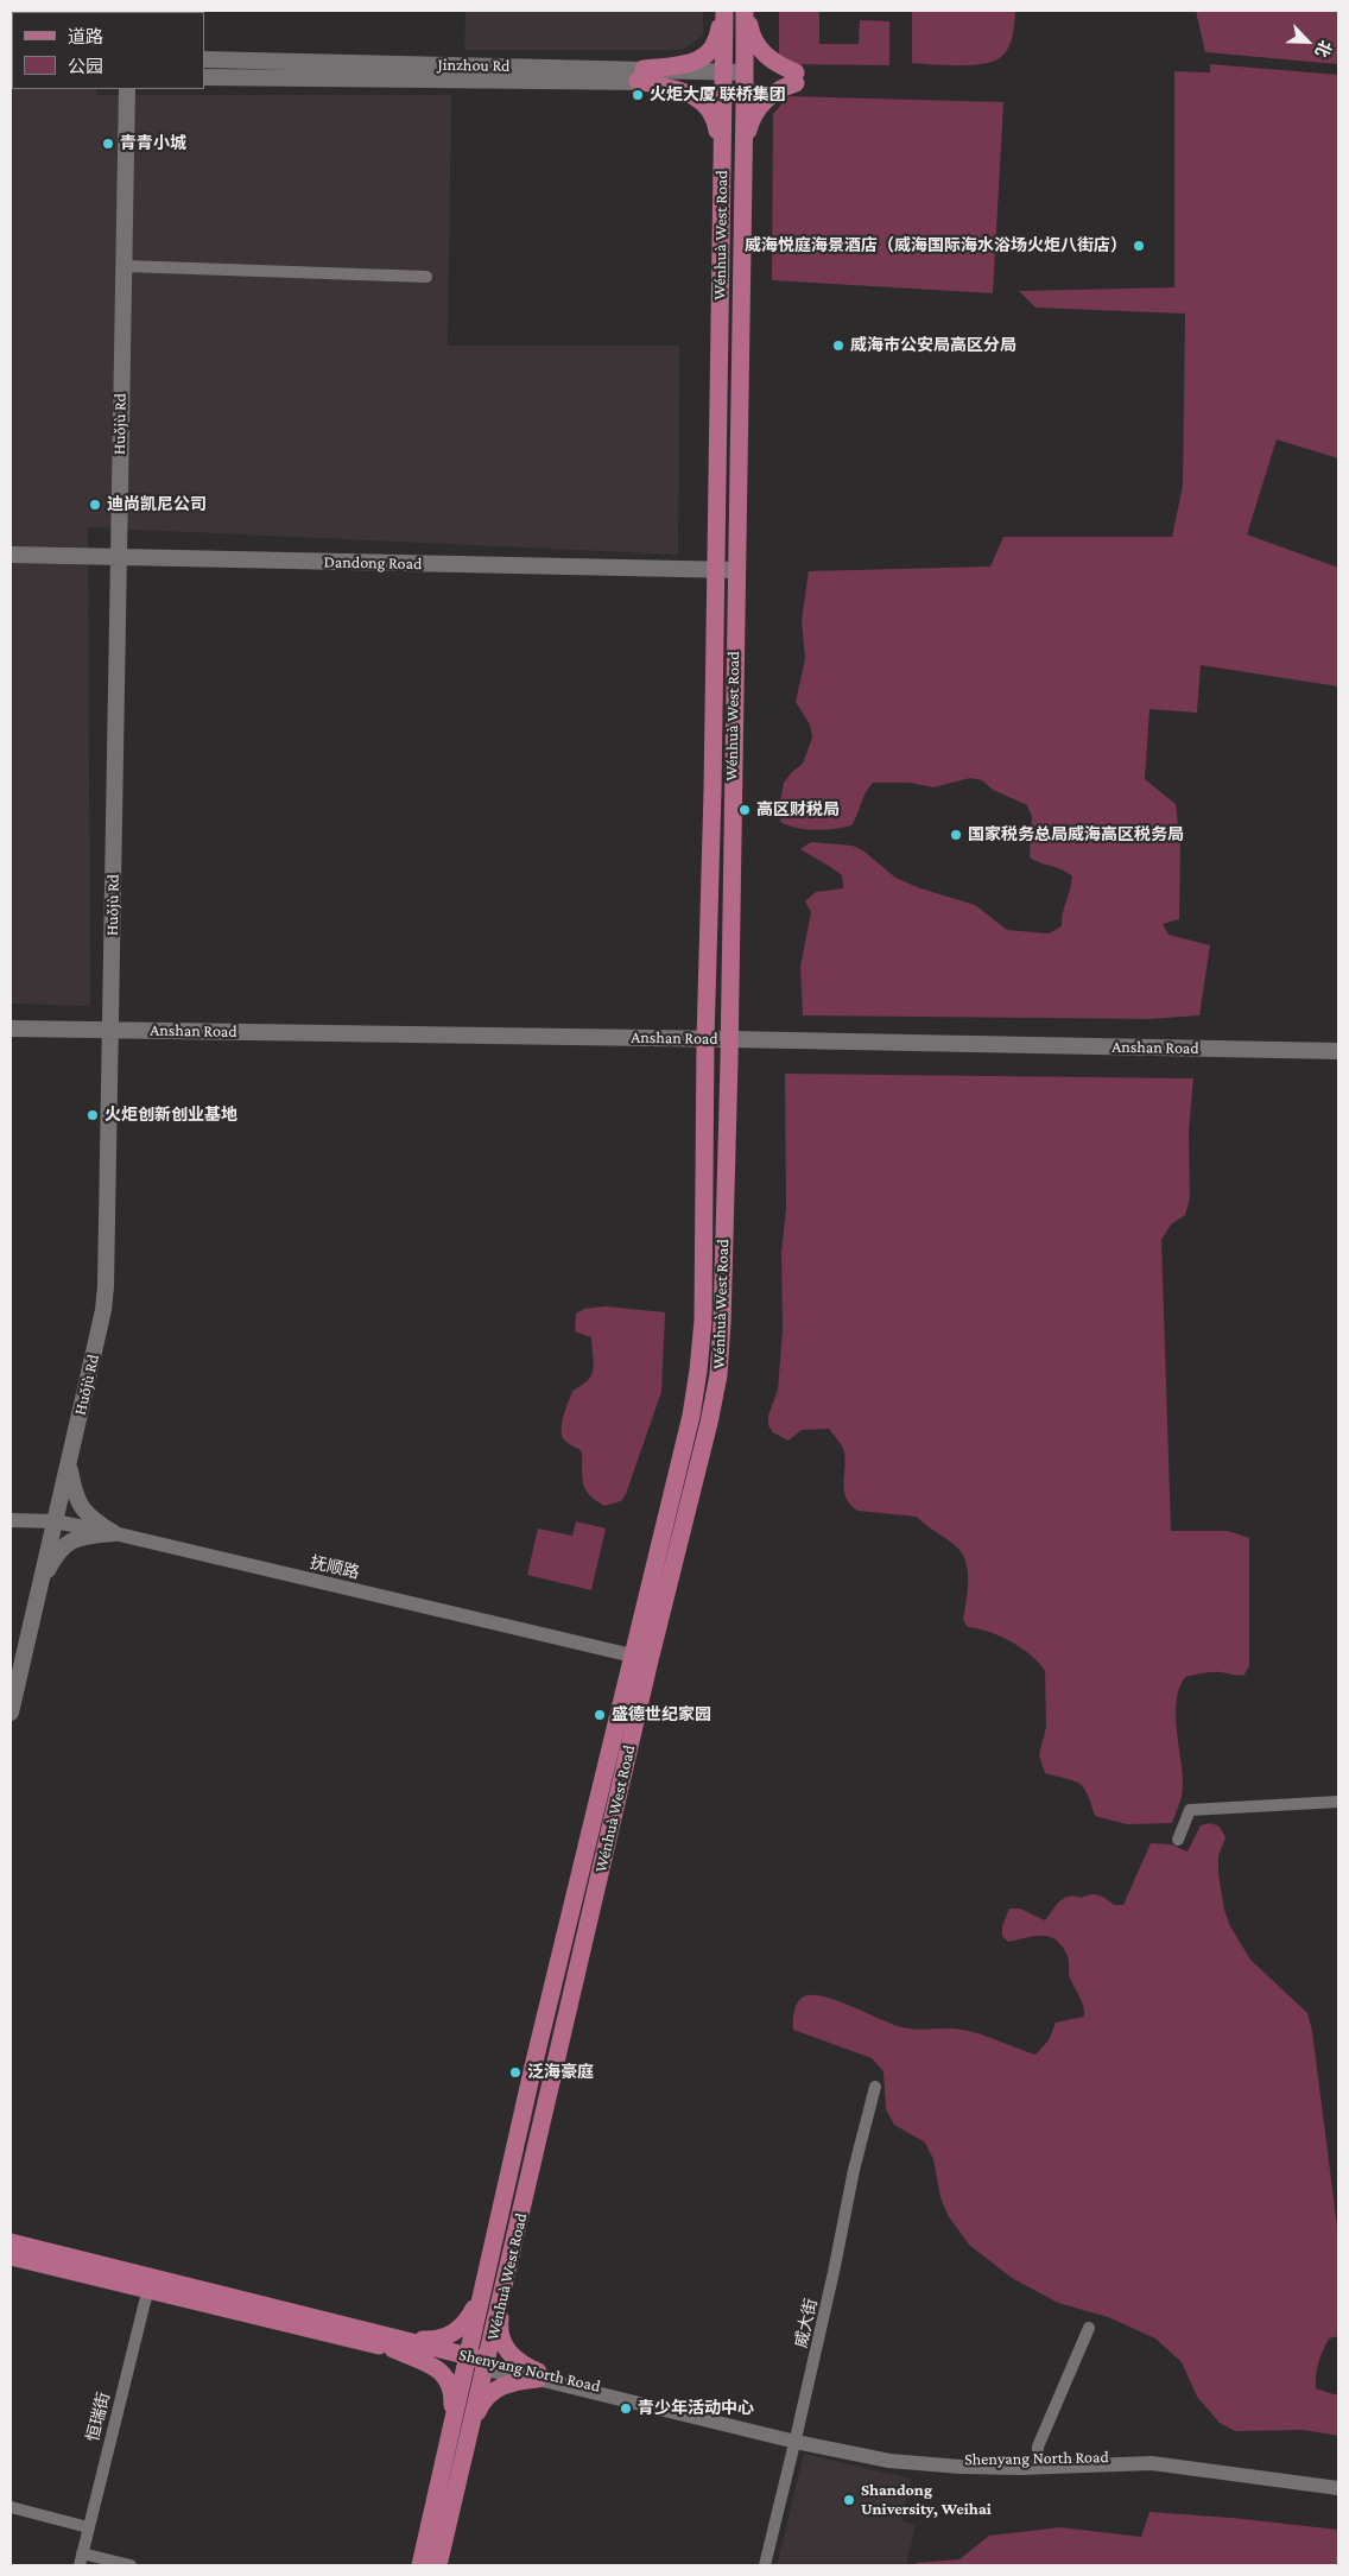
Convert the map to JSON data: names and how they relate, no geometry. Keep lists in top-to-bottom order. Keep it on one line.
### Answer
{"streets":{"main road":["Jinzhou Rd","Wénhuà West Road","Huǒjù Rd","Dandong Road","Anshan Road","Shenyang North Road"],"street":["抚顺路","威大街","恒瑞街"]},"crossings":[["Jinzhou Rd","Wénhuà West Road"],["Wénhuà West Road","Dandong Road"],["Wénhuà West Road","Anshan Road"],["Wénhuà West Road","抚顺路"],["Wénhuà West Road","Shenyang North Road"],["Huǒjù Rd","Dandong Road"],["Huǒjù Rd","Anshan Road"],["Huǒjù Rd","抚顺路"],["威大街","Shenyang North Road"],["Shenyang North Road","恒瑞街"]],"places":["火炬大厦 联桥集团","青青小城","威海悦庭海景酒店（威海国际海水浴场火炬八街店）","威海市公安局高区分局","迪尚凯尼公司","高区财税局","国家税务总局威海高区税务局","火炬创新创业基地","盛德世纪家园","泛海豪庭","青少年活动中心","Shandong University, Weihai"],"legend":["道路","公园"],"north":"bottom right"}
